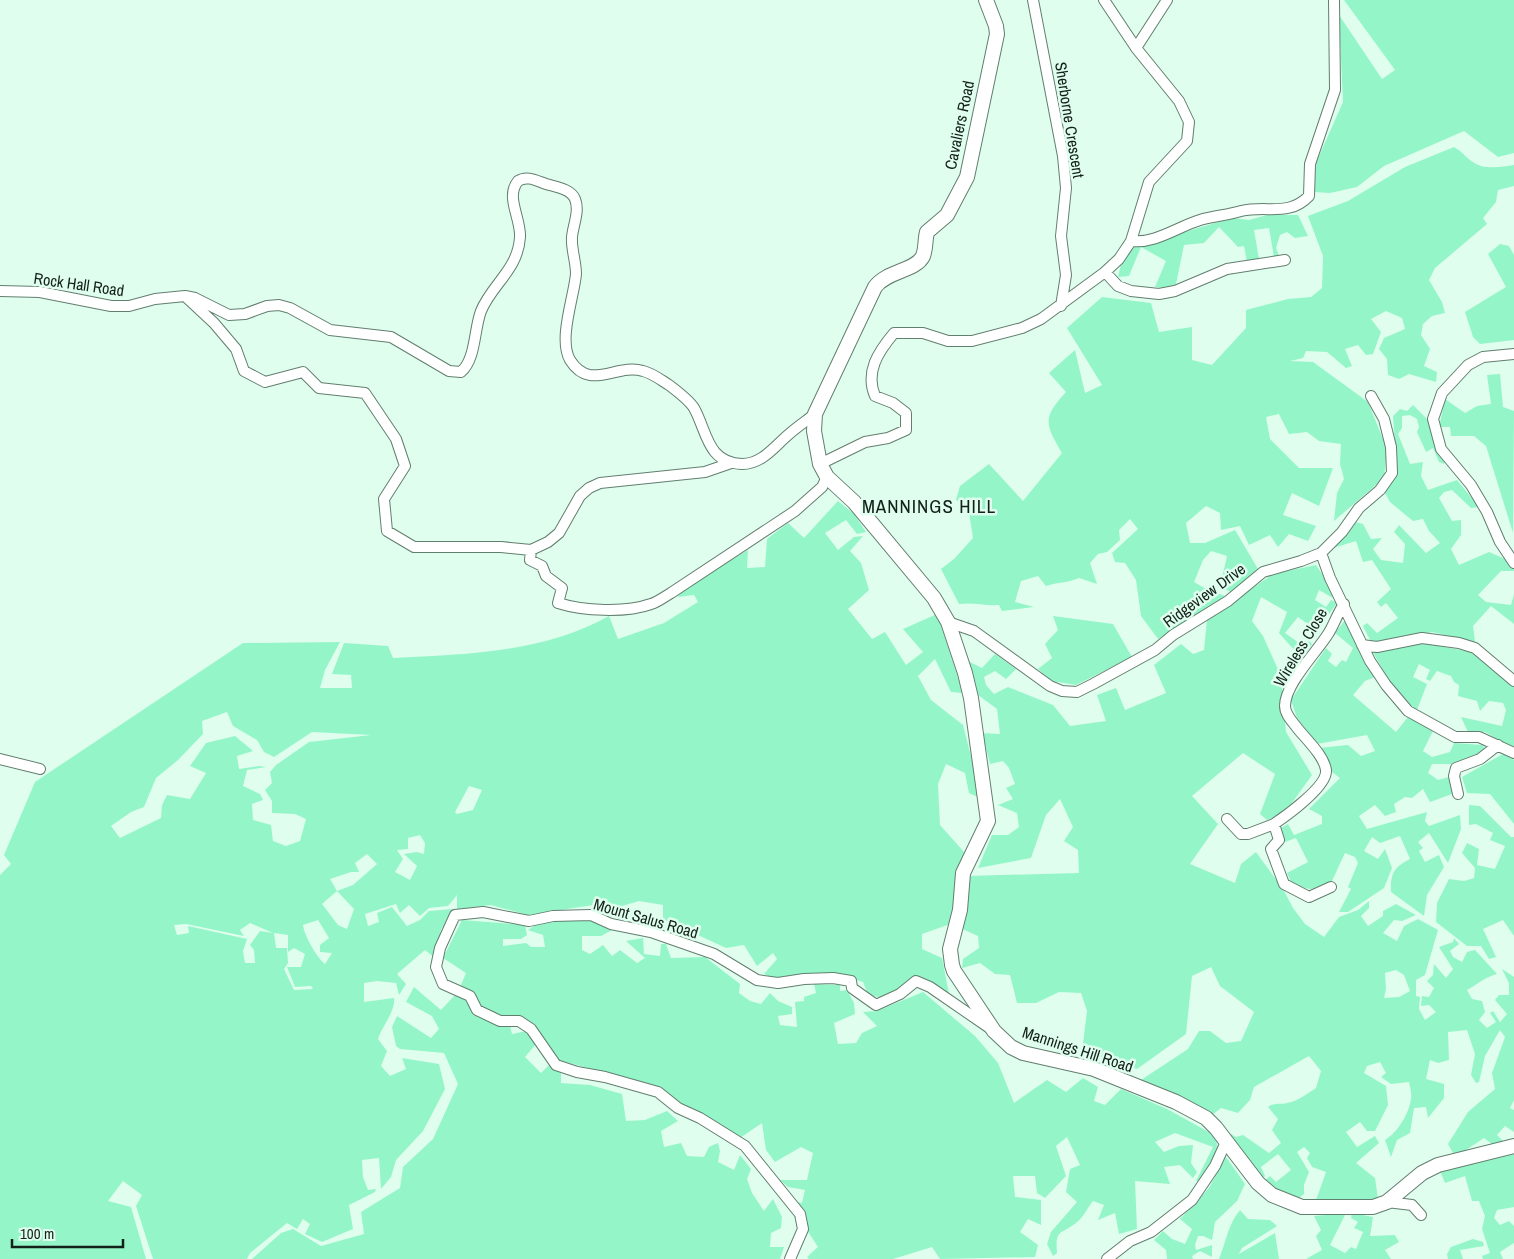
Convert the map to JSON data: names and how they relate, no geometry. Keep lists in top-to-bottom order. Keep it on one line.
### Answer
{"streets":{"main road":["Cavaliers Road","Mannings Hill Road"],"street":["Sherborne Crescent","Rock Hall Road","Ridgeview Drive","Wireless Close","Mount Salus Road"]},"crossings":[["Cavaliers Road","Mannings Hill Road"],["Ridgeview Drive","Mannings Hill Road"],["Mount Salus Road","Mannings Hill Road"]],"districts":["MANNINGS HILL"],"scale_bar":"100 m"}
